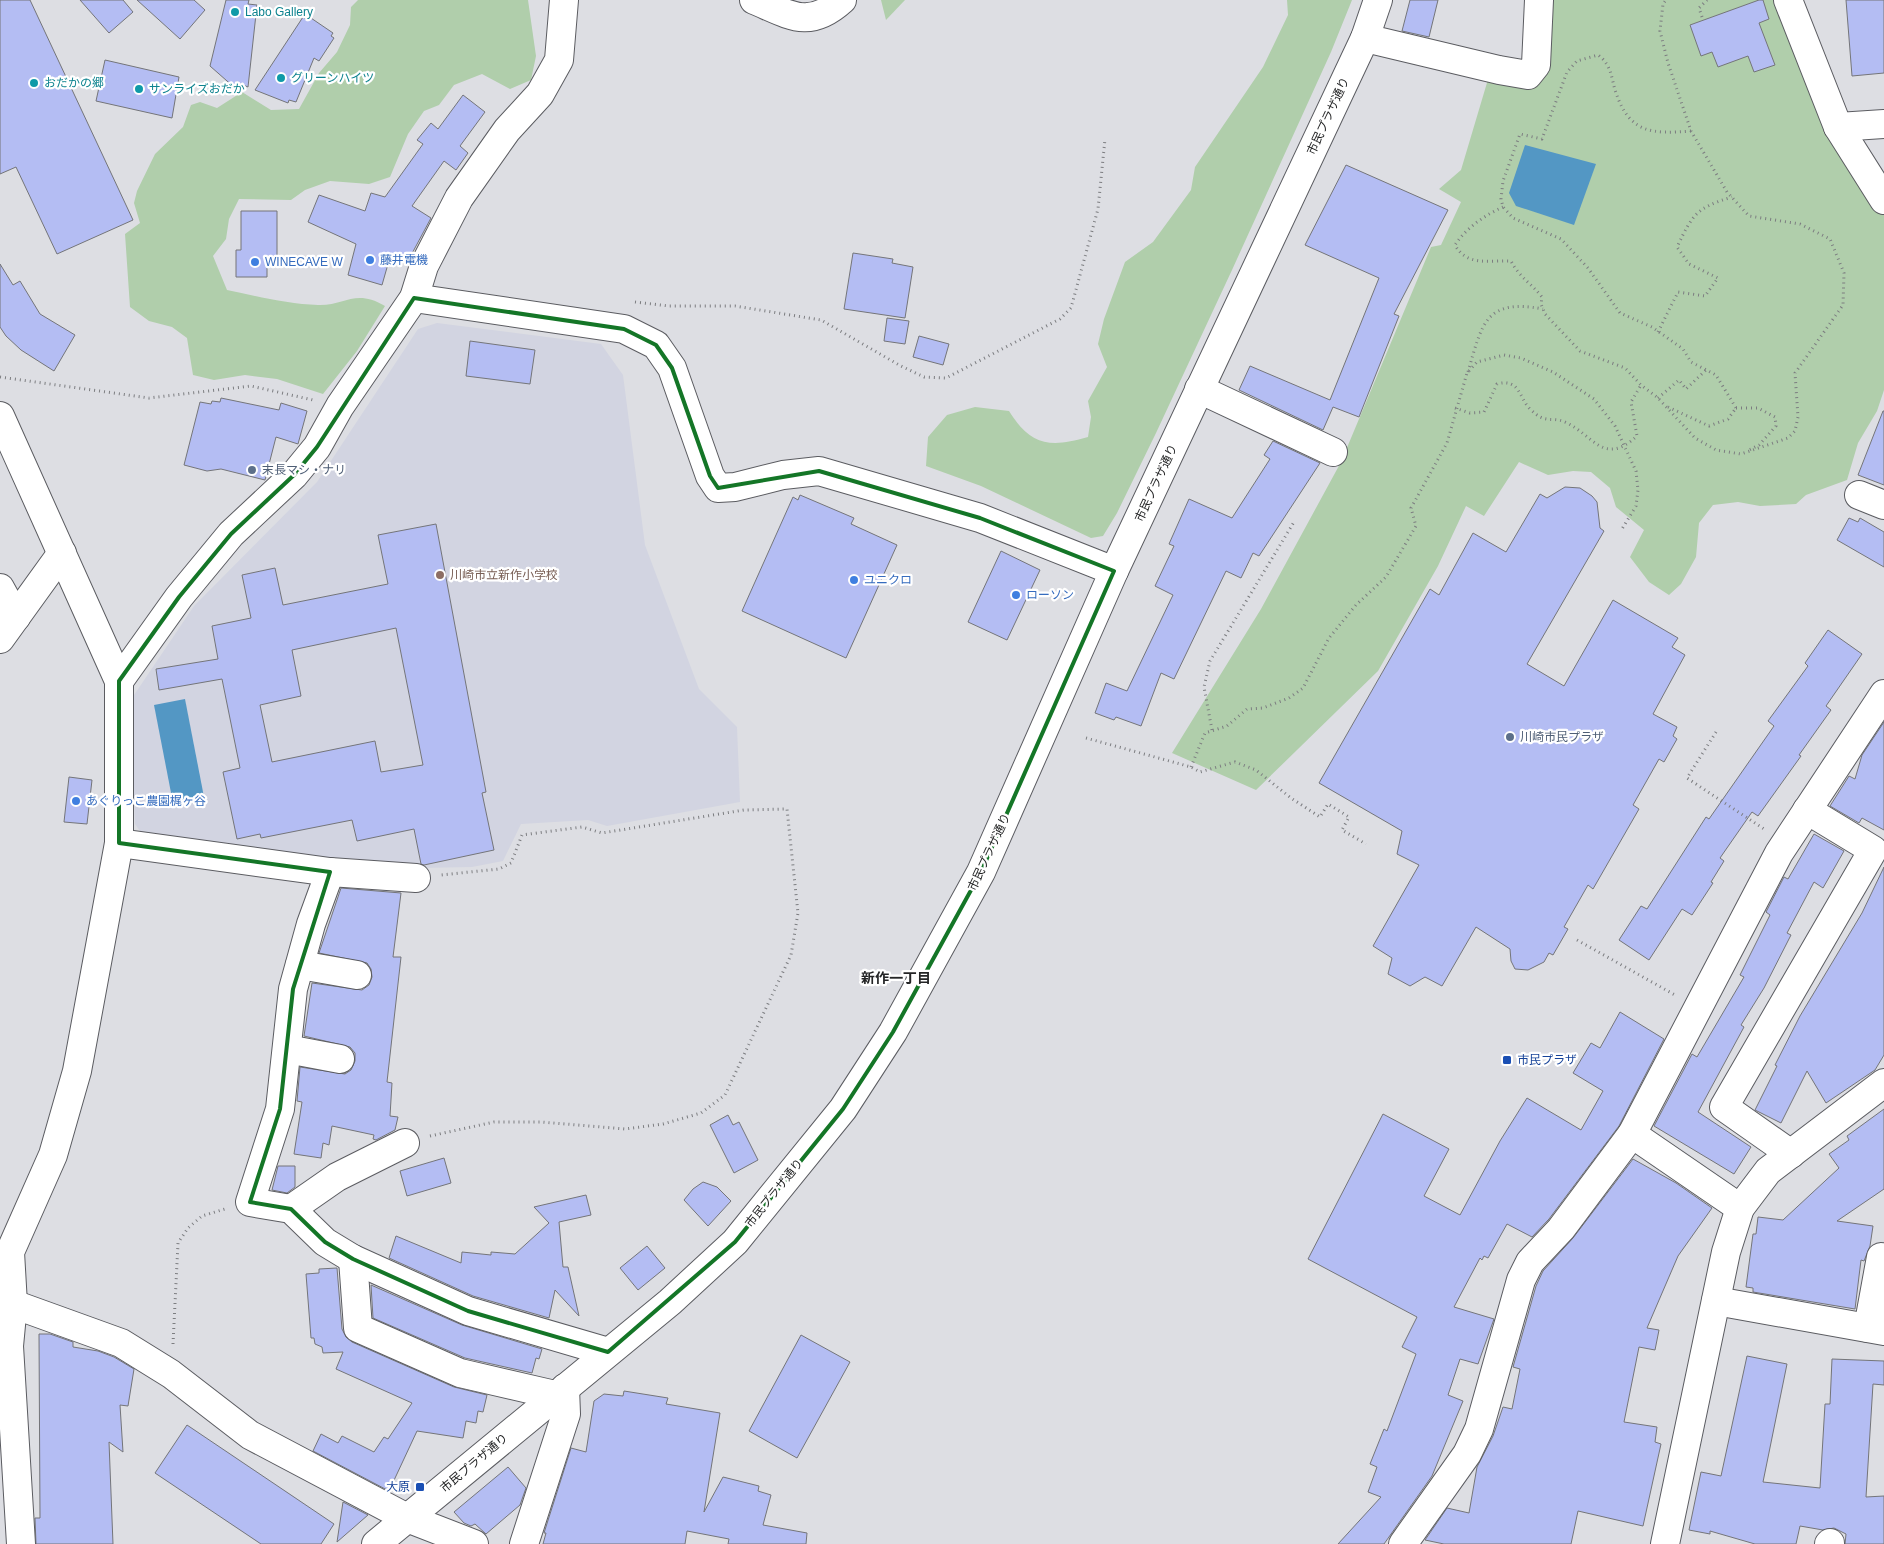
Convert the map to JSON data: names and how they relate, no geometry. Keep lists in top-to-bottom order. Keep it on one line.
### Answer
{"streets":{"street":["市民プラザ通り"]},"districts":["新作一丁目"],"places":{"other":["Labo Gallery","グリーンハイツ","おだかの郷","サンライズおだか","藤井電機","WINECAVE W","末長マシ・ナリ","川崎市立新作小学校","ユニクロ","ローソン","川崎市民プラザ","あぐりっこ農園梶ヶ谷"],"transit":["市民プラザ","大原"]}}
